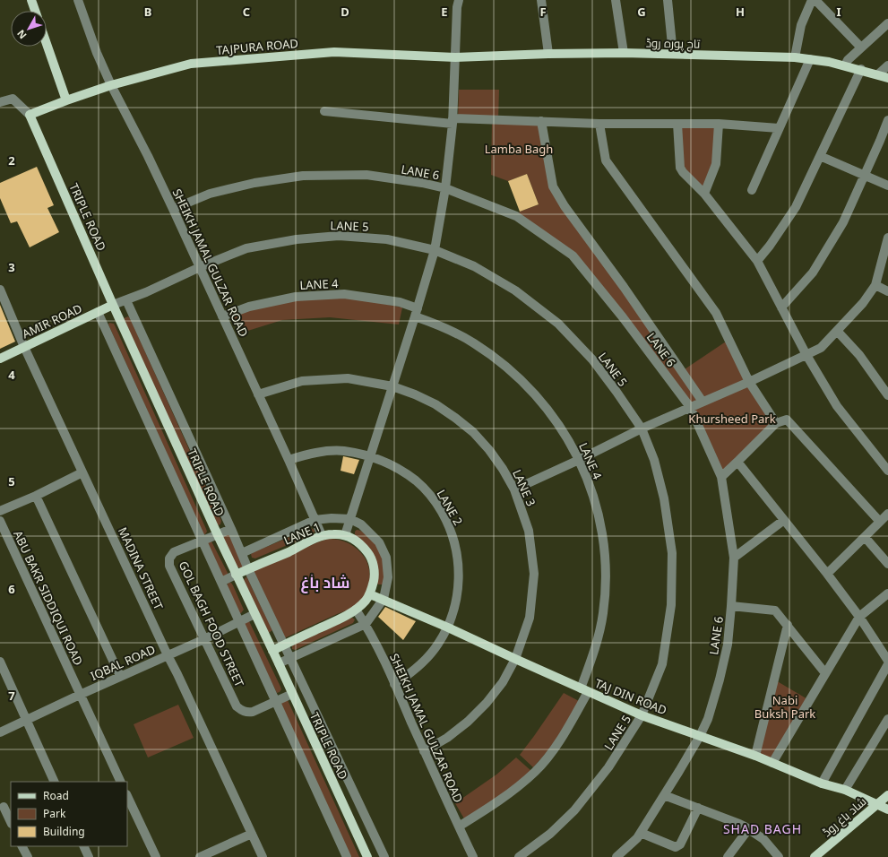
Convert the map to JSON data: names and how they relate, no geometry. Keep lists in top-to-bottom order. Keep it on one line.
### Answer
{"streets":{"main road":["تاج پورہ روڈ","TAJPURA ROAD","TRIPLE ROAD","AMIR ROAD","LANE 1","TAJ DIN ROAD","شاد باغ روڈ"],"street":["LANE 6","LANE 5","SHEIKH JAMAL GULZAR ROAD","LANE 4","LANE 3","LANE 2","MADINA STREET","ABU BAKR SIDDIQUI ROAD","GOL BAGH FOOD STREET","IQBAL ROAD"]},"crossings":[["تاج پورہ روڈ","TAJPURA ROAD"],["TAJPURA ROAD","TRIPLE ROAD"],["TAJPURA ROAD","SHEIKH JAMAL GULZAR ROAD"],["LANE 6","SHEIKH JAMAL GULZAR ROAD"],["LANE 6","TAJ DIN ROAD"],["TRIPLE ROAD","LANE 5"],["TRIPLE ROAD","AMIR ROAD"],["TRIPLE ROAD","LANE 1"],["TRIPLE ROAD","GOL BAGH FOOD STREET"],["TRIPLE ROAD","IQBAL ROAD"],["LANE 5","SHEIKH JAMAL GULZAR ROAD"],["LANE 5","AMIR ROAD"],["LANE 5","TAJ DIN ROAD"],["SHEIKH JAMAL GULZAR ROAD","LANE 4"],["SHEIKH JAMAL GULZAR ROAD","LANE 3"],["SHEIKH JAMAL GULZAR ROAD","LANE 2"],["SHEIKH JAMAL GULZAR ROAD","LANE 1"],["LANE 4","TAJ DIN ROAD"],["AMIR ROAD","MADINA STREET"],["LANE 3","TAJ DIN ROAD"],["LANE 2","TAJ DIN ROAD"],["LANE 1","TAJ DIN ROAD"],["MADINA STREET","IQBAL ROAD"],["ABU BAKR SIDDIQUI ROAD","IQBAL ROAD"],["GOL BAGH FOOD STREET","IQBAL ROAD"],["TAJ DIN ROAD","شاد باغ روڈ"]],"districts":["شاد باٰغ","SHAD BAGH"],"parks":["Lamba Bagh","Khursheed Park","Nabi Buksh Park"],"legend":["Road","Park","Building"],"north":"bottom left","grid":{"columns":["B","C","D","E","F","G","H","I"],"rows":["2","3","4","5","6","7"]}}
